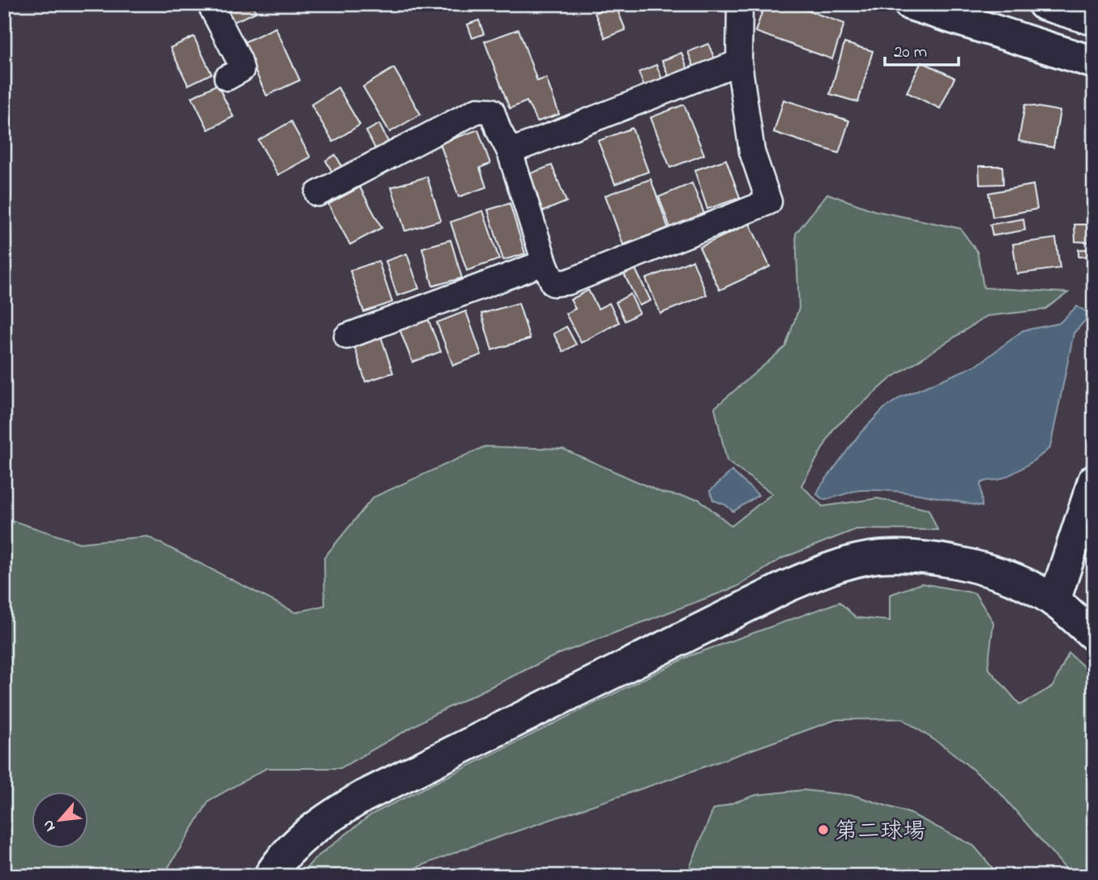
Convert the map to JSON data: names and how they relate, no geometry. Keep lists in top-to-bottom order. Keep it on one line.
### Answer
{"places":["第二球場"],"scale_bar":"20 m","north":"bottom left"}
